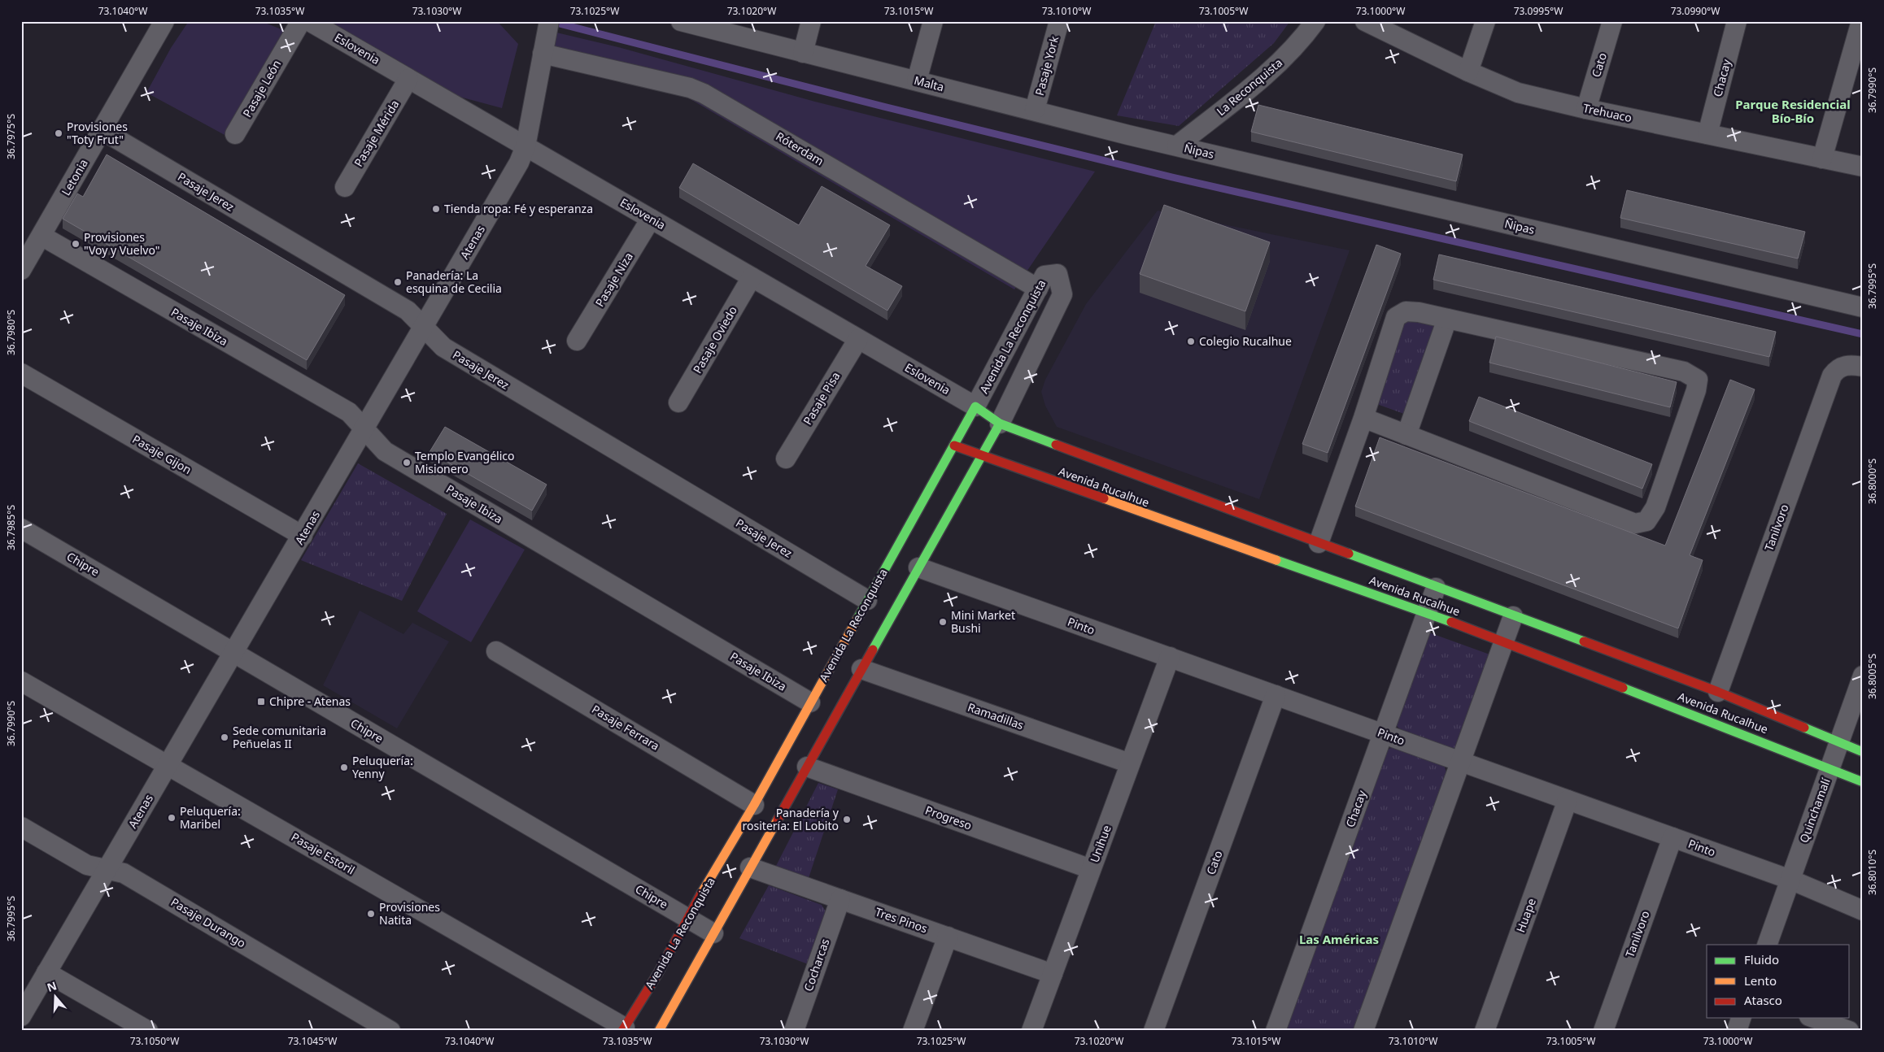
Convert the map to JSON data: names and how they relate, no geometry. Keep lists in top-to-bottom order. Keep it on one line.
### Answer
{"streets":{"street":["Eslovenia","Cato","Pasaje York","Chacay","Malta","La Reconquista","Pasaje León","Trehuaco","Pasaje Mérida","Róterdam","Ñipas","Letonia","Pasaje Jerez","Atenas","Pasaje Niza","Pasaje Ibiza","Avenida La Reconquista","Pasaje Oviedo","Pasaje Pisa","Pasaje Gijon","Avenida Rucalhue","Tanilvoro","Chipre","Pinto","Ramadillas","Pasaje Ferrara","Quinchamalí","Progreso","Unihue","Pasaje Estoril","Huape","Tres Pinos","Pasaje Durango","Cocharcas"]},"crossings":[["Eslovenia","Pasaje Mérida"],["Eslovenia","Atenas"],["Eslovenia","Pasaje Niza"],["Eslovenia","Avenida La Reconquista"],["Eslovenia","Pasaje Oviedo"],["Eslovenia","Pasaje Pisa"],["Eslovenia","Avenida Rucalhue"],["Cato","Trehuaco"],["Cato","Pinto"],["Pasaje York","Malta"],["Chacay","Trehuaco"],["Chacay","Avenida Rucalhue"],["Chacay","Pinto"],["Malta","La Reconquista"],["Malta","Ñipas"],["La Reconquista","Ñipas"],["Róterdam","Atenas"],["Róterdam","Avenida La Reconquista"],["Letonia","Pasaje Jerez"],["Letonia","Pasaje Ibiza"],["Pasaje Jerez","Atenas"],["Pasaje Jerez","Avenida La Reconquista"],["Atenas","Pasaje Ibiza"],["Atenas","Pasaje Gijon"],["Atenas","Chipre"],["Atenas","Pasaje Estoril"],["Atenas","Pasaje Durango"],["Pasaje Ibiza","Avenida La Reconquista"],["Avenida La Reconquista","Avenida Rucalhue"],["Avenida La Reconquista","Chipre"],["Avenida La Reconquista","Pinto"],["Avenida La Reconquista","Ramadillas"],["Avenida La Reconquista","Pasaje Ferrara"],["Avenida La Reconquista","Progreso"],["Avenida La Reconquista","Pasaje Estoril"],["Avenida La Reconquista","Tres Pinos"],["Avenida Rucalhue","Tanilvoro"],["Avenida Rucalhue","Quinchamalí"],["Tanilvoro","Pinto"],["Pinto","Quinchamalí"],["Pinto","Unihue"],["Pinto","Huape"],["Ramadillas","Unihue"],["Progreso","Unihue"],["Unihue","Tres Pinos"],["Tres Pinos","Cocharcas"]],"districts":["Parque Residencial Bío-Bío","Las Américas"],"places":{"other":["Provisiones \"Toty Frut\"","Tienda ropa: Fé y esperanza","Provisiones \"Voy y Vuelvo\"","Panadería: La esquina de Cecilia","Colegio Rucalhue","Templo Evangélico Misionero","Mini Market Bushi","Sede comunitaria Peñuelas II","Peluquería: Yenny","Peluquería: Maribel","Panadería y rositería: El Lobito","Provisiones Natita"],"transit":["Chipre - Atenas"]},"legend":["Fluido","Lento","Atasco"],"north":"top","coordinates":["73.1040°W","73.1035°W","73.1030°W","73.1025°W","73.1020°W","73.1015°W","73.1010°W","73.1005°W","73.1000°W","73.0995°W","73.0990°W","36.7990°S","36.7975°S","36.7995°S","36.7980°S","36.8000°S","36.7985°S","36.8005°S","36.8010°S","73.1050°W","73.1045°W"]}
